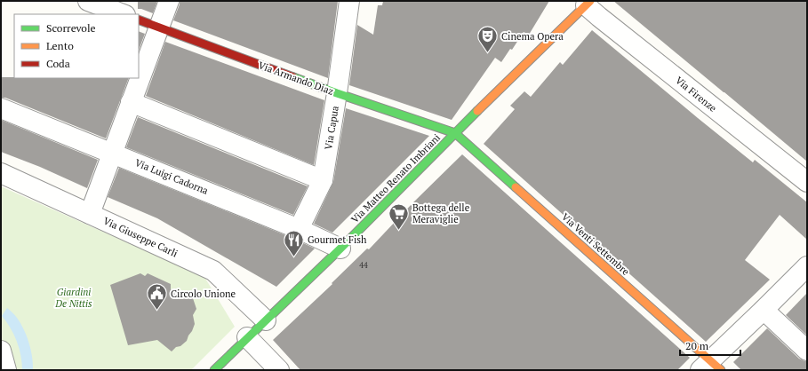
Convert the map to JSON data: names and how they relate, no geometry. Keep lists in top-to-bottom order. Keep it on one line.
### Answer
{"streets":{"street":["Via Armando Diaz","Via Firenze","Via Capua","Via Luigi Cadorna","Via Matteo Renato Imbriani","Via Giuseppe Carli","Via Venti Settembre"]},"crossings":[["Via Armando Diaz","Via Capua"],["Via Armando Diaz","Via Matteo Renato Imbriani"],["Via Armando Diaz","Via Venti Settembre"],["Via Firenze","Via Matteo Renato Imbriani"],["Via Capua","Via Luigi Cadorna"],["Via Luigi Cadorna","Via Matteo Renato Imbriani"],["Via Matteo Renato Imbriani","Via Giuseppe Carli"],["Via Matteo Renato Imbriani","Via Venti Settembre"]],"parks":["Giardini De Nittis"],"places":{"theatre":["Cinema Opera"],"supermarket":["Bottega delle Meraviglie"],"restaurant":["Gourmet Fish"],"public building":["Circolo Unione"]},"house_numbers":["44"],"legend":["Scorrevole","Lento","Coda"],"scale_bar":"20 m"}
